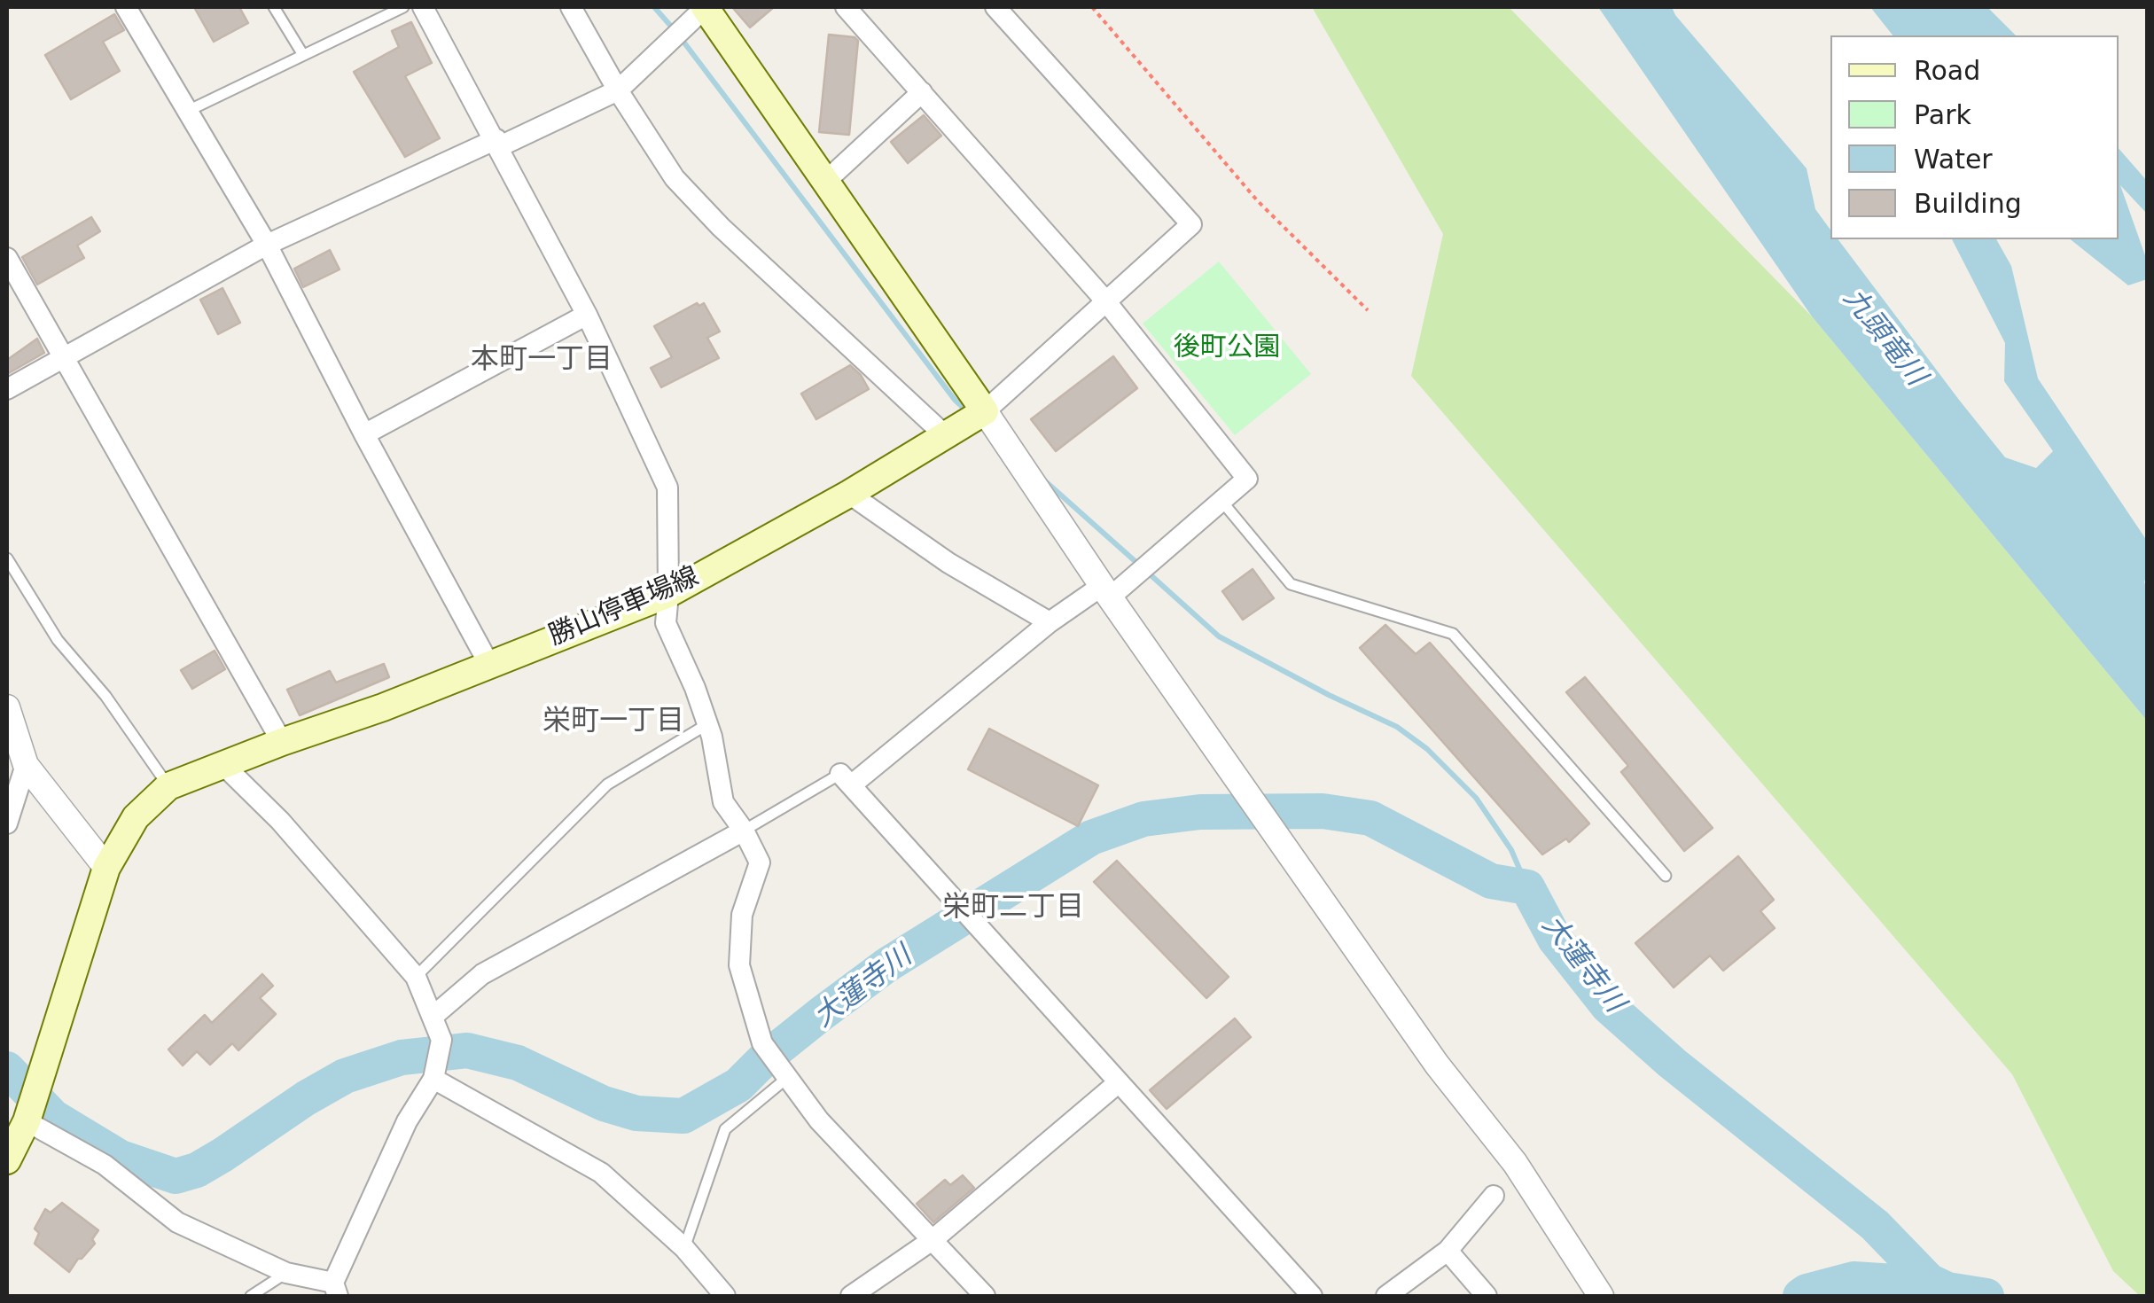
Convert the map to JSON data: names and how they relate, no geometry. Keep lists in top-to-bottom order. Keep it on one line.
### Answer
{"streets":{"main road":["勝山停車場線"]},"districts":["本町一丁目","栄町一丁目","栄町二丁目"],"water":["九頭竜川","大蓮寺川"],"parks":["後町公園"],"legend":["Road","Park","Water","Building"]}
